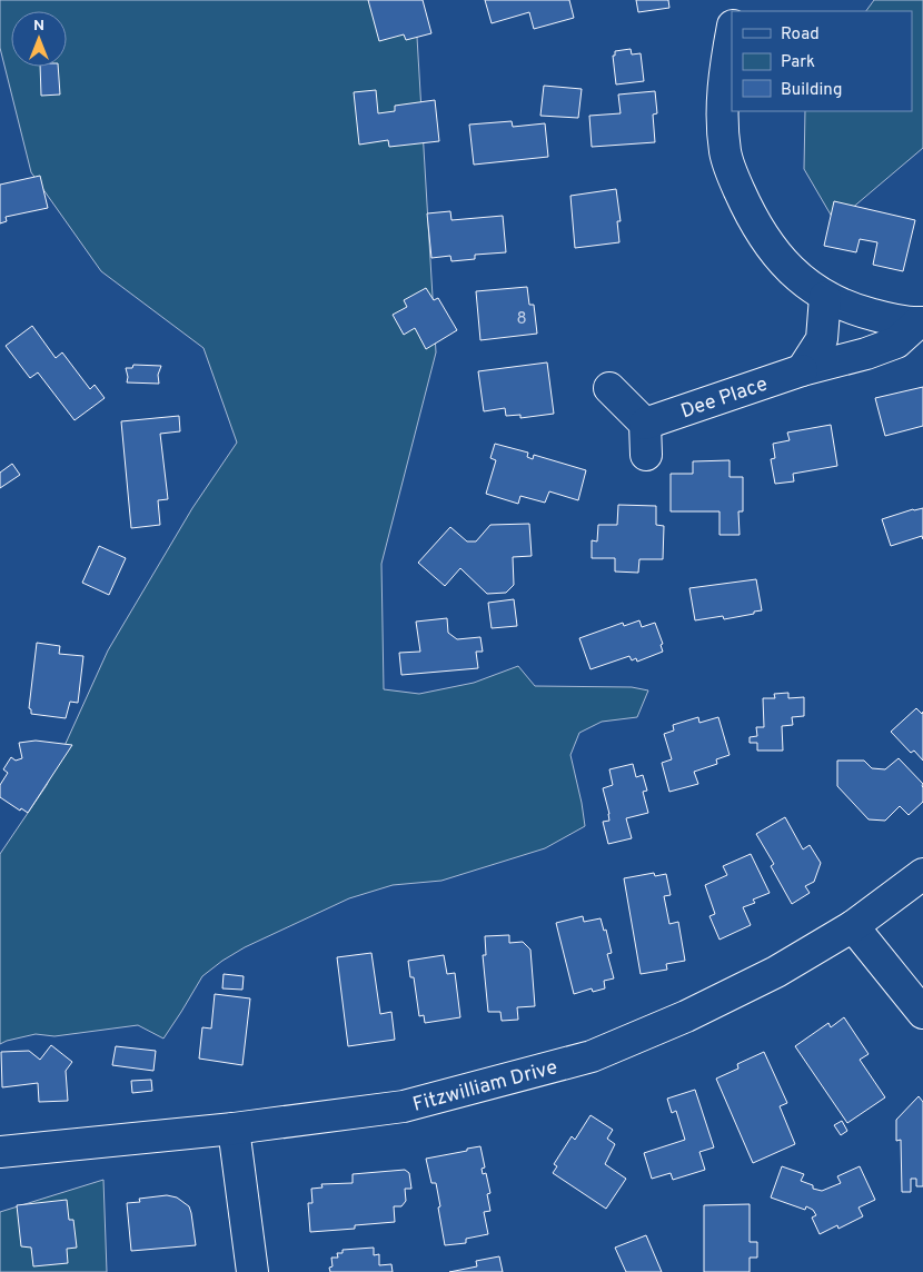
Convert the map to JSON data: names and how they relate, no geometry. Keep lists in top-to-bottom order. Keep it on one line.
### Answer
{"streets":{"street":["Dee Place","Fitzwilliam Drive"]},"house_numbers":["8"],"legend":["Road","Park","Building"],"north":"top"}
